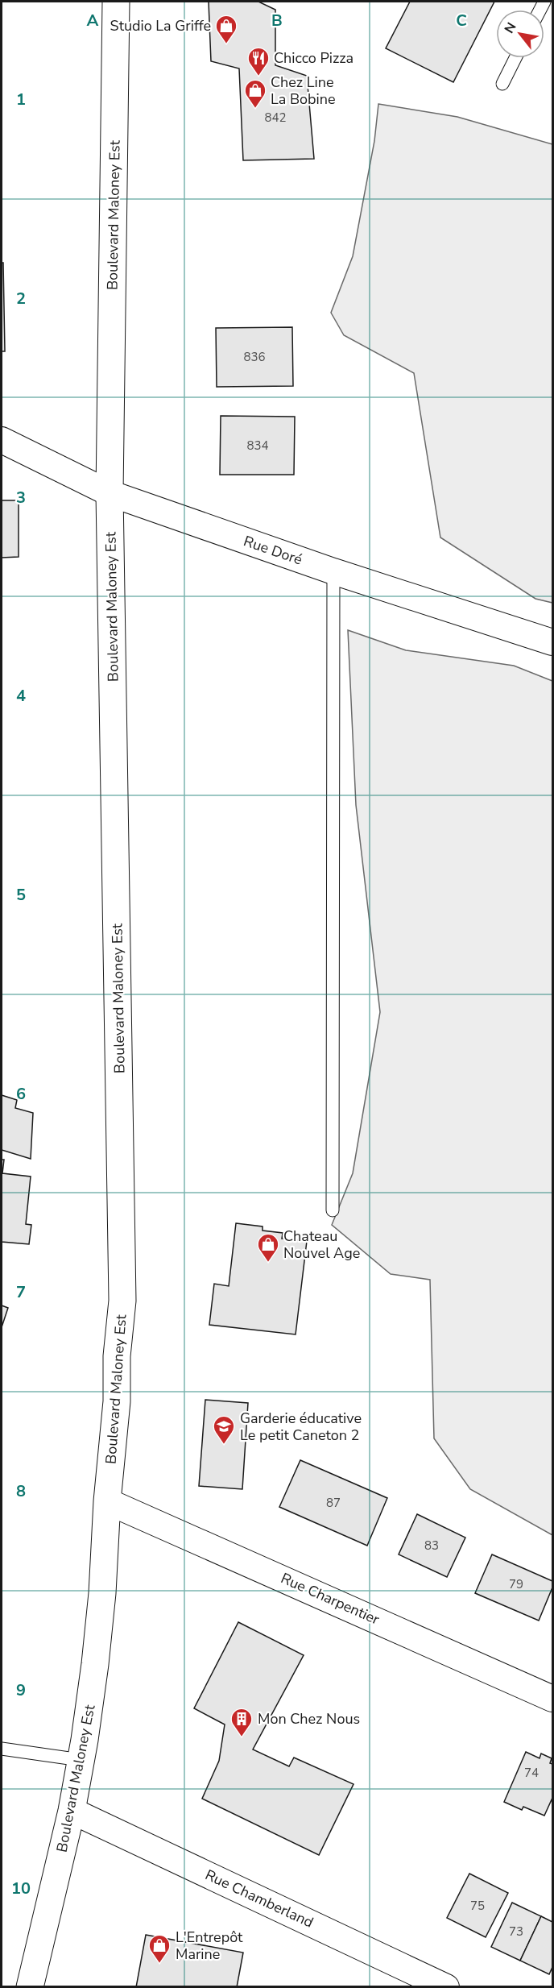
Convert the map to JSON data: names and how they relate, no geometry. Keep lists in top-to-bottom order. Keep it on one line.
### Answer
{"streets":{"main road":["Boulevard Maloney Est"],"street":["Rue Doré","Rue Charpentier","Rue Chamberland"]},"crossings":[["Boulevard Maloney Est","Rue Doré"],["Boulevard Maloney Est","Rue Charpentier"],["Boulevard Maloney Est","Rue Chamberland"]],"places":{"shop":["Studio La Griffe","Chez Line La Bobine","Chateau Nouvel Age","L'Entrepôt Marine"],"restaurant":["Chicco Pizza"],"school or university":["Garderie éducative Le petit Caneton 2"],"building":["Mon Chez Nous"]},"house_numbers":["842","836","834","87","83","79","74","75","73"],"north":"top left","grid":{"columns":["A","B","C"],"rows":["1","2","3","4","5","6","7","8","9","10"]}}
